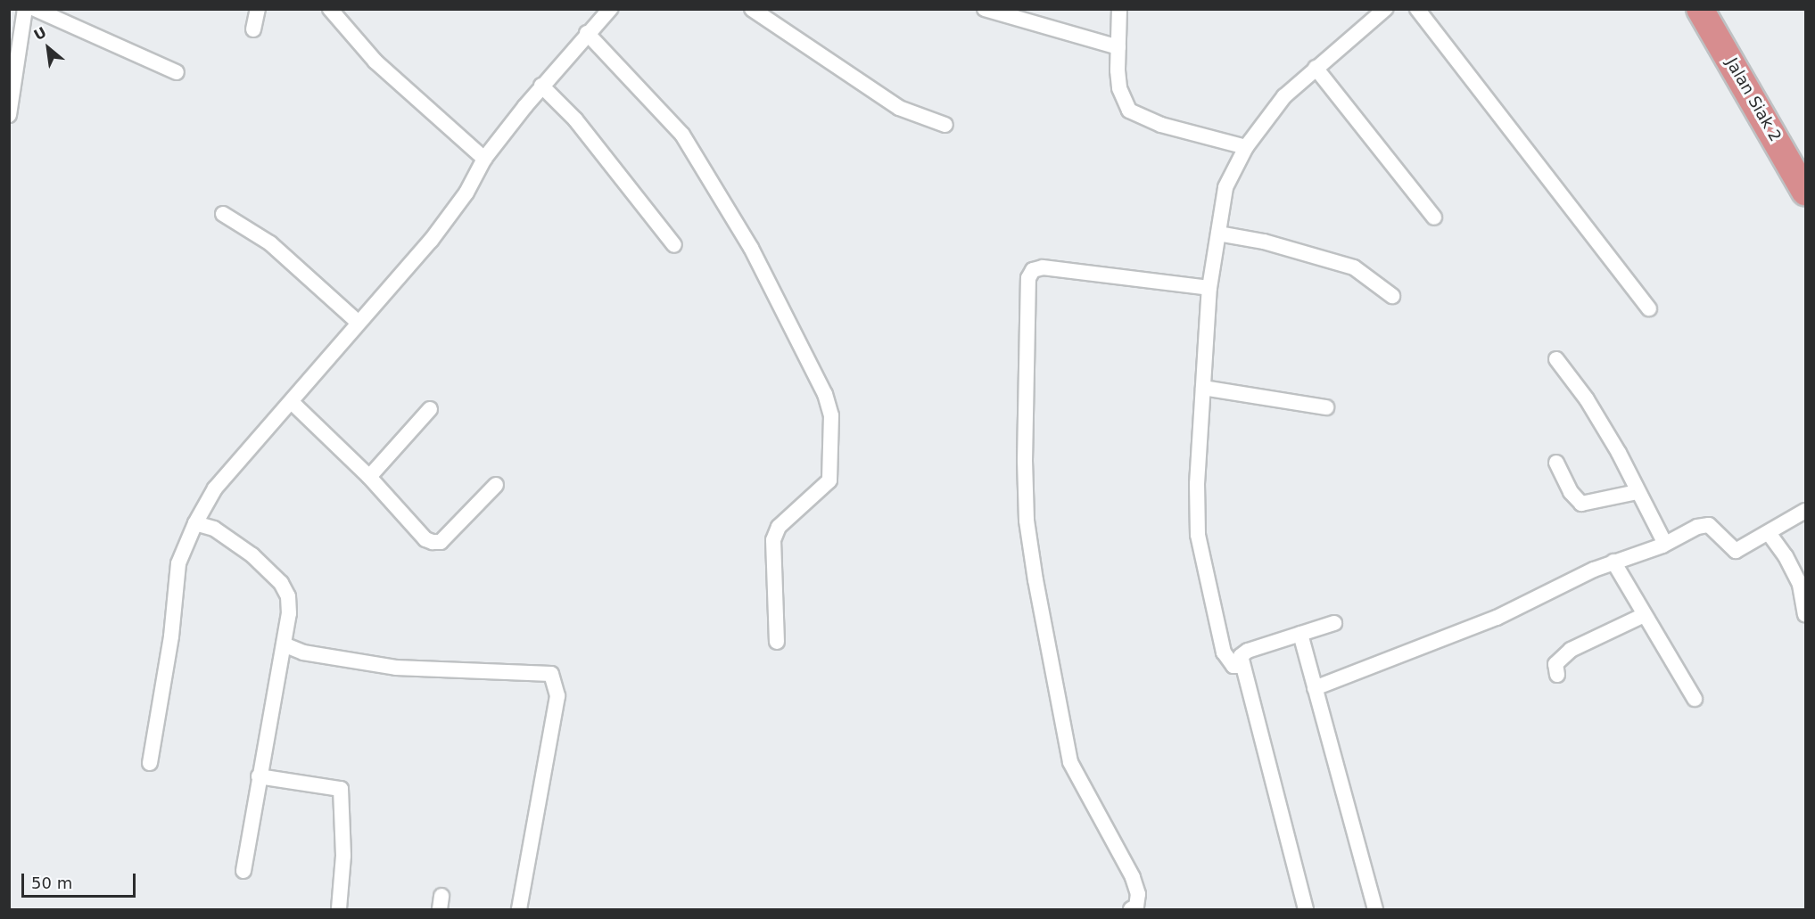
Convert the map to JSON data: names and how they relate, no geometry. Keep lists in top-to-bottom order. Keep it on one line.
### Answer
{"streets":{"highway":["Jalan Siak 2"]},"scale_bar":"50 m","north":"top left"}
